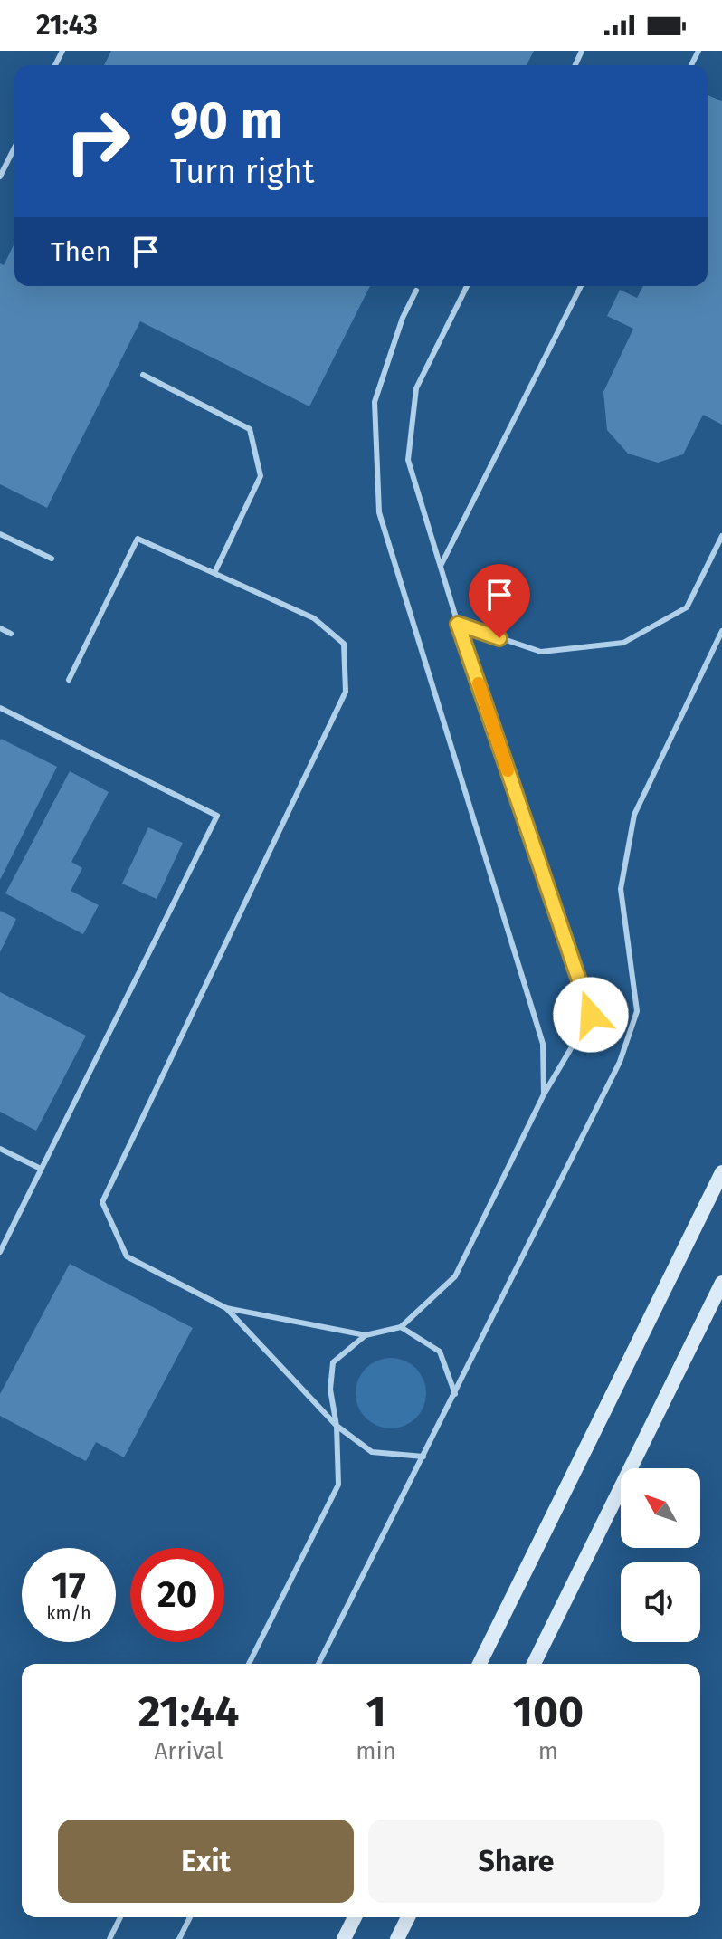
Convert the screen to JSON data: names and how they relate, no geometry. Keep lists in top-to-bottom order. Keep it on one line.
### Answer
{"north":"top left","page":{"status":"21:43","turn":["90 m","Turn right"],"then":"Then","speed":"17 km/h","limit":"20","eta":["21:44","Arrival","1","min","100","m"],"buttons":["Exit","Share"]}}
